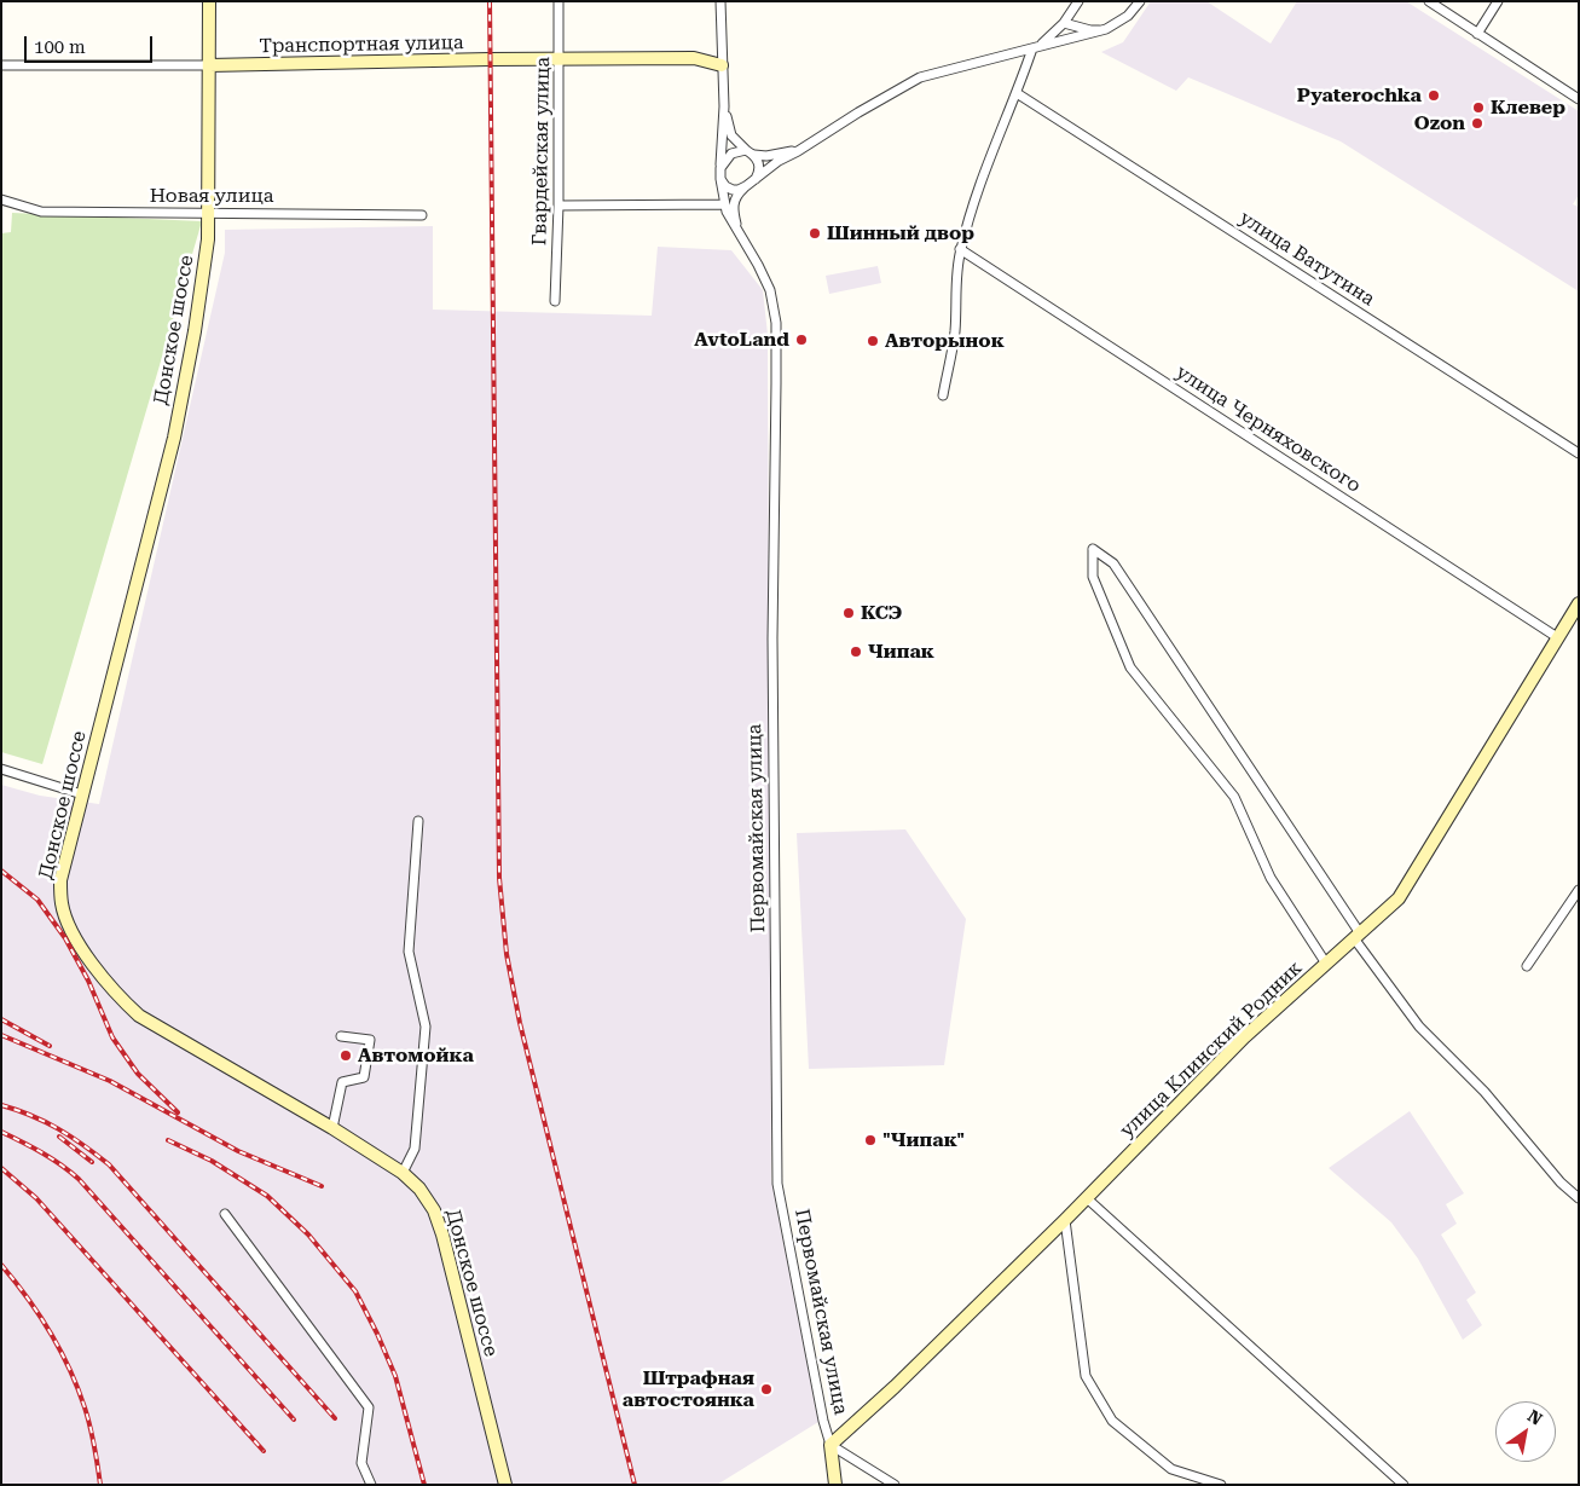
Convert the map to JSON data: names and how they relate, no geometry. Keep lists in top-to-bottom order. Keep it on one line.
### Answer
{"streets":{"main road":["Транспортная улица","Донское шоссе","Первомайская улица","улица Клинский Родник"],"street":["Гвардейская улица","Новая улица","улица Ватутина","улица Черняховского"]},"crossings":[["Транспортная улица","Гвардейская улица"],["Транспортная улица","Донское шоссе"],["Новая улица","Донское шоссе"],["улица Черняховского","улица Клинский Родник"],["Первомайская улица","улица Клинский Родник"]],"places":["Pyaterochka","Клевер","Ozon","Шинный двор","AvtoLand","Авторынок","КСЭ","Чипак","Автомойка","\"Чипак\"","Штрафная автостоянка"],"scale_bar":"100 m","north":"top right"}
